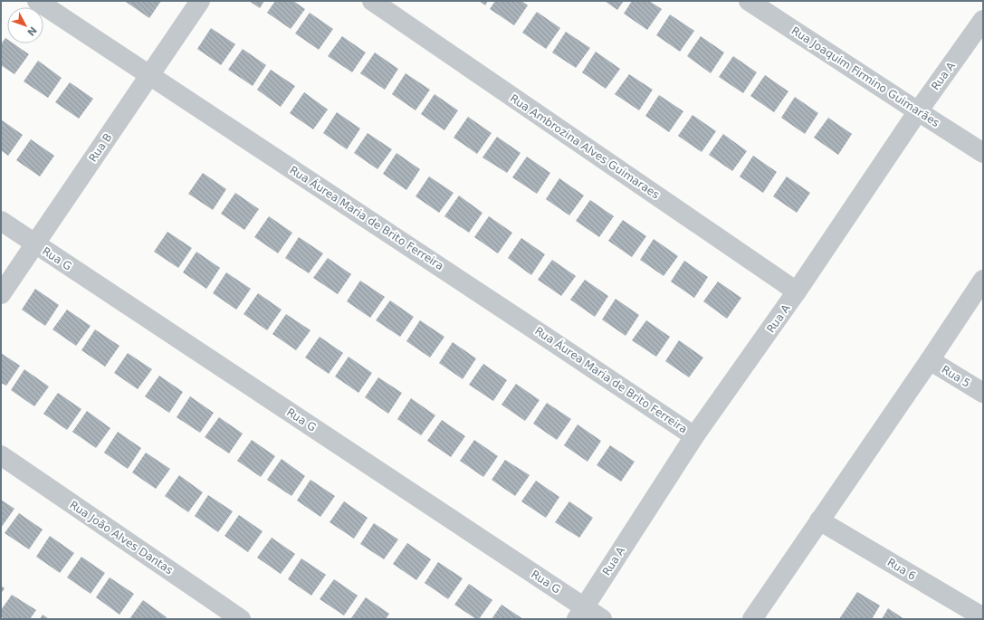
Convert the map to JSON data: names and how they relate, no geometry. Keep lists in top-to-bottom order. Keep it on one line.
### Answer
{"streets":{"street":["Rua A","Rua Joaquim Firmino Guimarães","Rua Ambrozina Alves Guimaraes","Rua B","Rua Áurea Maria de Brito Ferreira","Rua G","Rua 5","Rua João Alves Dantas","Rua 6"]},"crossings":[["Rua A","Rua Joaquim Firmino Guimarães"],["Rua A","Rua Ambrozina Alves Guimaraes"],["Rua A","Rua Áurea Maria de Brito Ferreira"],["Rua A","Rua G"],["Rua B","Rua Áurea Maria de Brito Ferreira"],["Rua B","Rua G"]],"north":"bottom right"}
